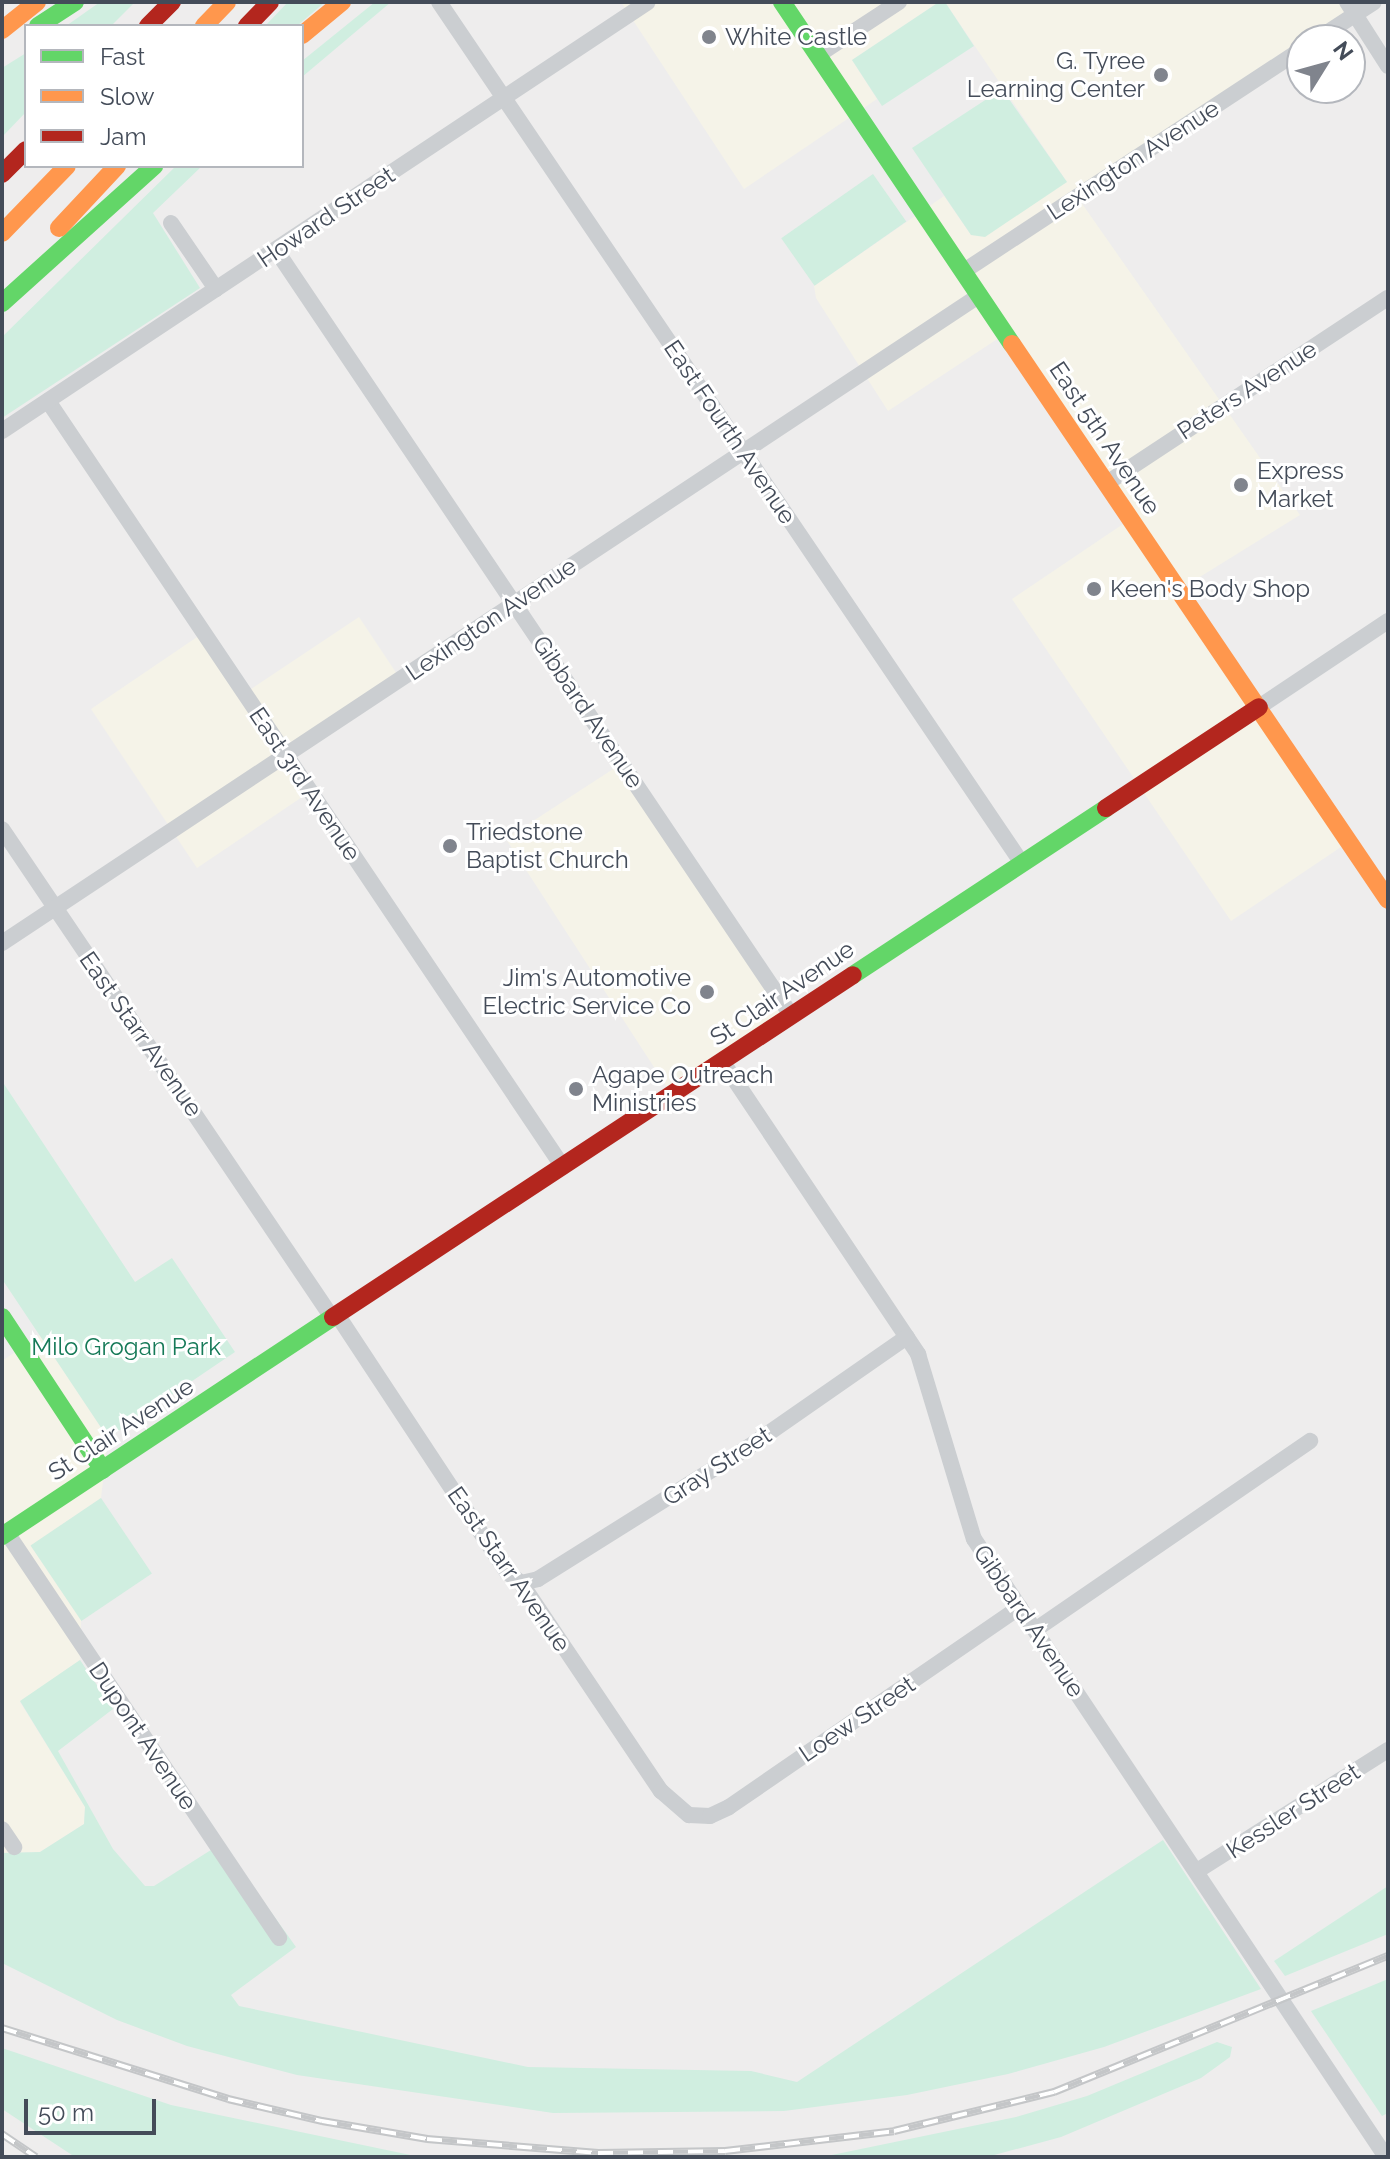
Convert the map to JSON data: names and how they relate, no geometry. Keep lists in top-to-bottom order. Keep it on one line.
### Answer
{"streets":{"main road":["East 5th Avenue","St Clair Avenue"],"street":["Lexington Avenue","Howard Street","Peters Avenue","East Fourth Avenue","Gibbard Avenue","East 3rd Avenue","East Starr Avenue","Gray Street","Loew Street","Dupont Avenue","Kessler Street"]},"crossings":[["Lexington Avenue","East Fourth Avenue"],["Lexington Avenue","East 5th Avenue"],["Lexington Avenue","Gibbard Avenue"],["Lexington Avenue","East 3rd Avenue"],["Lexington Avenue","East Starr Avenue"],["Howard Street","East Fourth Avenue"],["Howard Street","Gibbard Avenue"],["Howard Street","East 3rd Avenue"],["Peters Avenue","East 5th Avenue"],["East Fourth Avenue","St Clair Avenue"],["East 5th Avenue","St Clair Avenue"],["Gibbard Avenue","St Clair Avenue"],["Gibbard Avenue","Gray Street"],["Gibbard Avenue","Loew Street"],["Gibbard Avenue","Kessler Street"],["East 3rd Avenue","St Clair Avenue"],["St Clair Avenue","East Starr Avenue"],["St Clair Avenue","Dupont Avenue"],["East Starr Avenue","Gray Street"],["East Starr Avenue","Loew Street"]],"parks":["Milo Grogan Park"],"places":["White Castle","G. Tyree Learning Center","Express Market","Keen's Body Shop","Triedstone Baptist Church","Jim's Automotive Electric Service Co","Agape Outreach Ministries"],"legend":["Fast","Slow","Jam"],"scale_bar":"50 m","north":"top right"}
